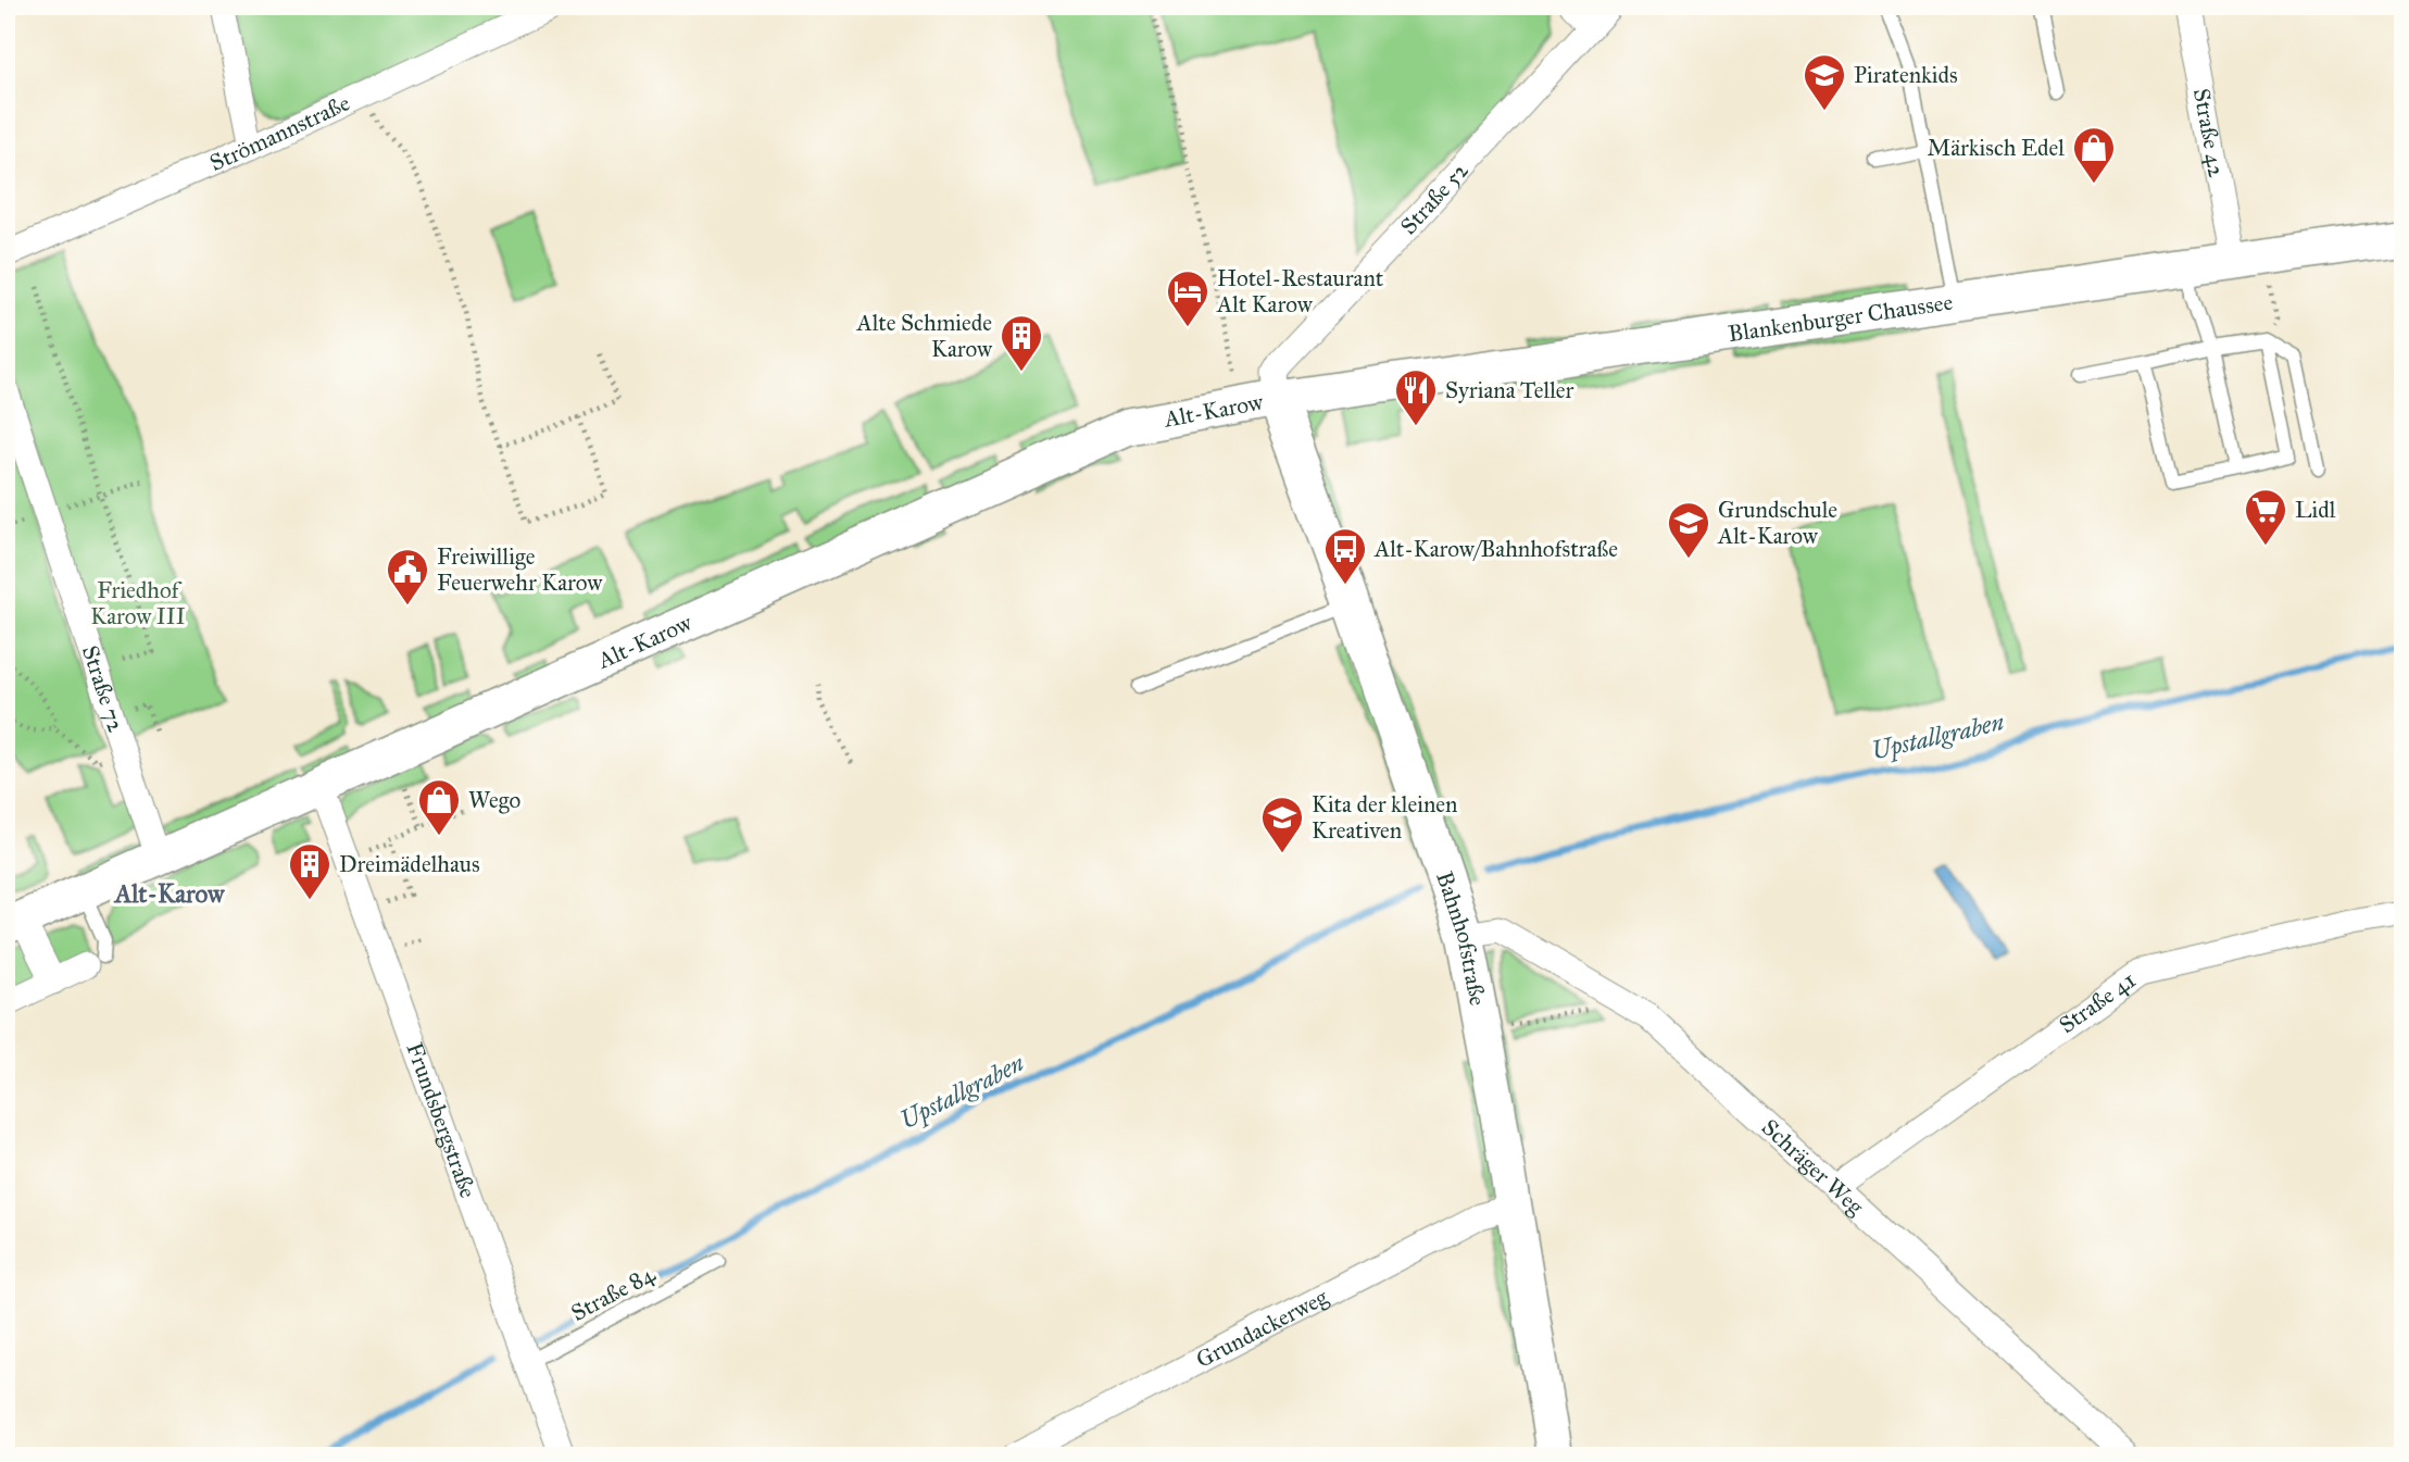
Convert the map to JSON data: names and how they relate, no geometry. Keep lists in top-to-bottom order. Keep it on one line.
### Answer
{"streets":{"main road":["Blankenburger Chaussee","Alt-Karow","Bahnhofstraße"],"street":["Strömannstraße","Straße 42","Straße 52","Straße 72","Straße 41","Frundsbergstraße","Schräger Weg","Grundackerweg"],"lane":["Straße 84"]},"crossings":[["Straße 42","Blankenburger Chaussee"],["Straße 52","Blankenburger Chaussee"],["Straße 52","Alt-Karow"],["Straße 52","Bahnhofstraße"],["Blankenburger Chaussee","Alt-Karow"],["Blankenburger Chaussee","Bahnhofstraße"],["Alt-Karow","Straße 72"],["Alt-Karow","Bahnhofstraße"],["Alt-Karow","Frundsbergstraße"],["Bahnhofstraße","Schräger Weg"],["Bahnhofstraße","Grundackerweg"],["Straße 41","Schräger Weg"],["Frundsbergstraße","Straße 84"]],"districts":["Alt-Karow"],"water":["Upstallgraben"],"parks":["Friedhof Karow III"],"places":{"school or university":["Piratenkids","Grundschule Alt-Karow","Kita der kleinen Kreativen"],"shop":["Märkisch Edel","Wego"],"hotel":["Hotel-Restaurant Alt Karow"],"building":["Alte Schmiede Karow","Dreimädelhaus"],"restaurant":["Syriana Teller"],"supermarket":["Lidl"],"bus stop":["Alt-Karow/Bahnhofstraße"],"public building":["Freiwillige Feuerwehr Karow"]}}
